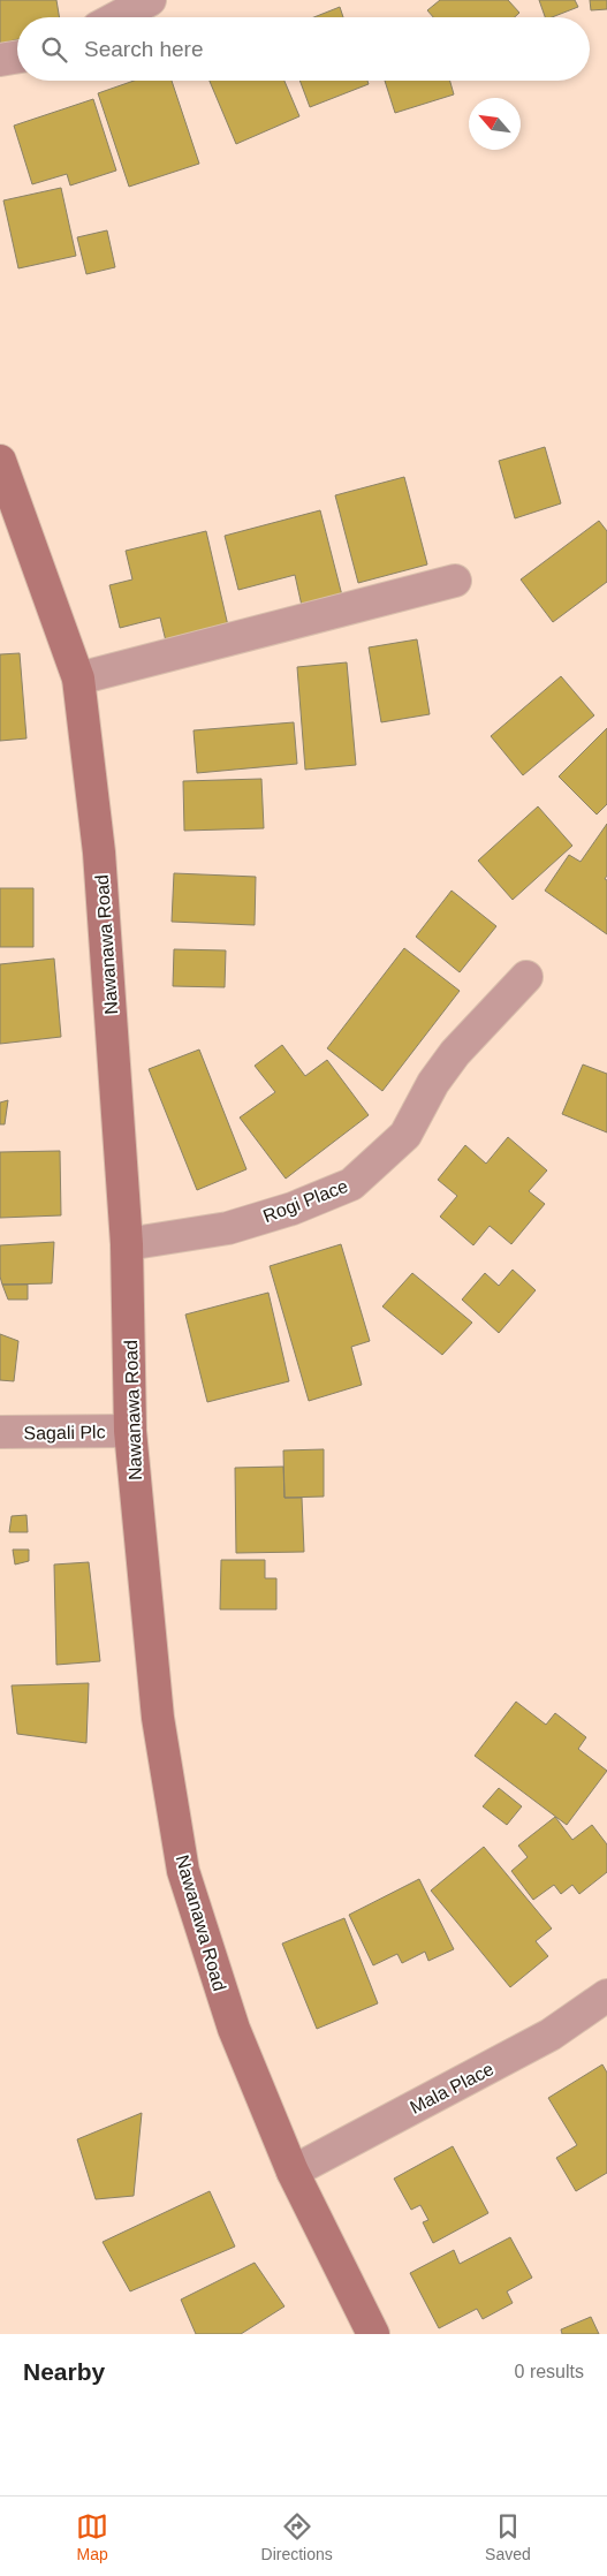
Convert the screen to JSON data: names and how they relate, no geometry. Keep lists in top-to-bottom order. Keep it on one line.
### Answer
{"streets":{"street":["Nawanawa Road","Rogi Place","Sagali Plc","Mala Place"]},"crossings":[["Nawanawa Road","Rogi Place"],["Nawanawa Road","Sagali Plc"],["Nawanawa Road","Mala Place"]],"north":"top left","page":{"search":"Search here","heading":["Nearby","0 results"],"nav":["Map","Directions","Saved"]}}
